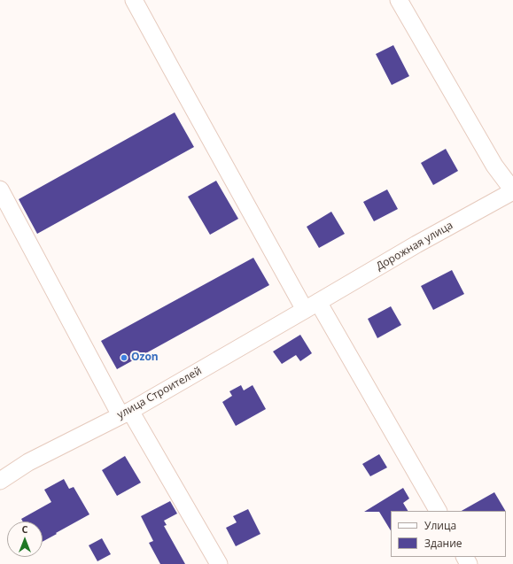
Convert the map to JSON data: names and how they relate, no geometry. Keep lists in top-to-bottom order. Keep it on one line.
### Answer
{"streets":{"street":["Дорожная улица","улица Строителей"]},"crossings":[["Дорожная улица","улица Строителей"]],"places":["Ozon"],"legend":["Улица","Здание"],"north":"top"}
